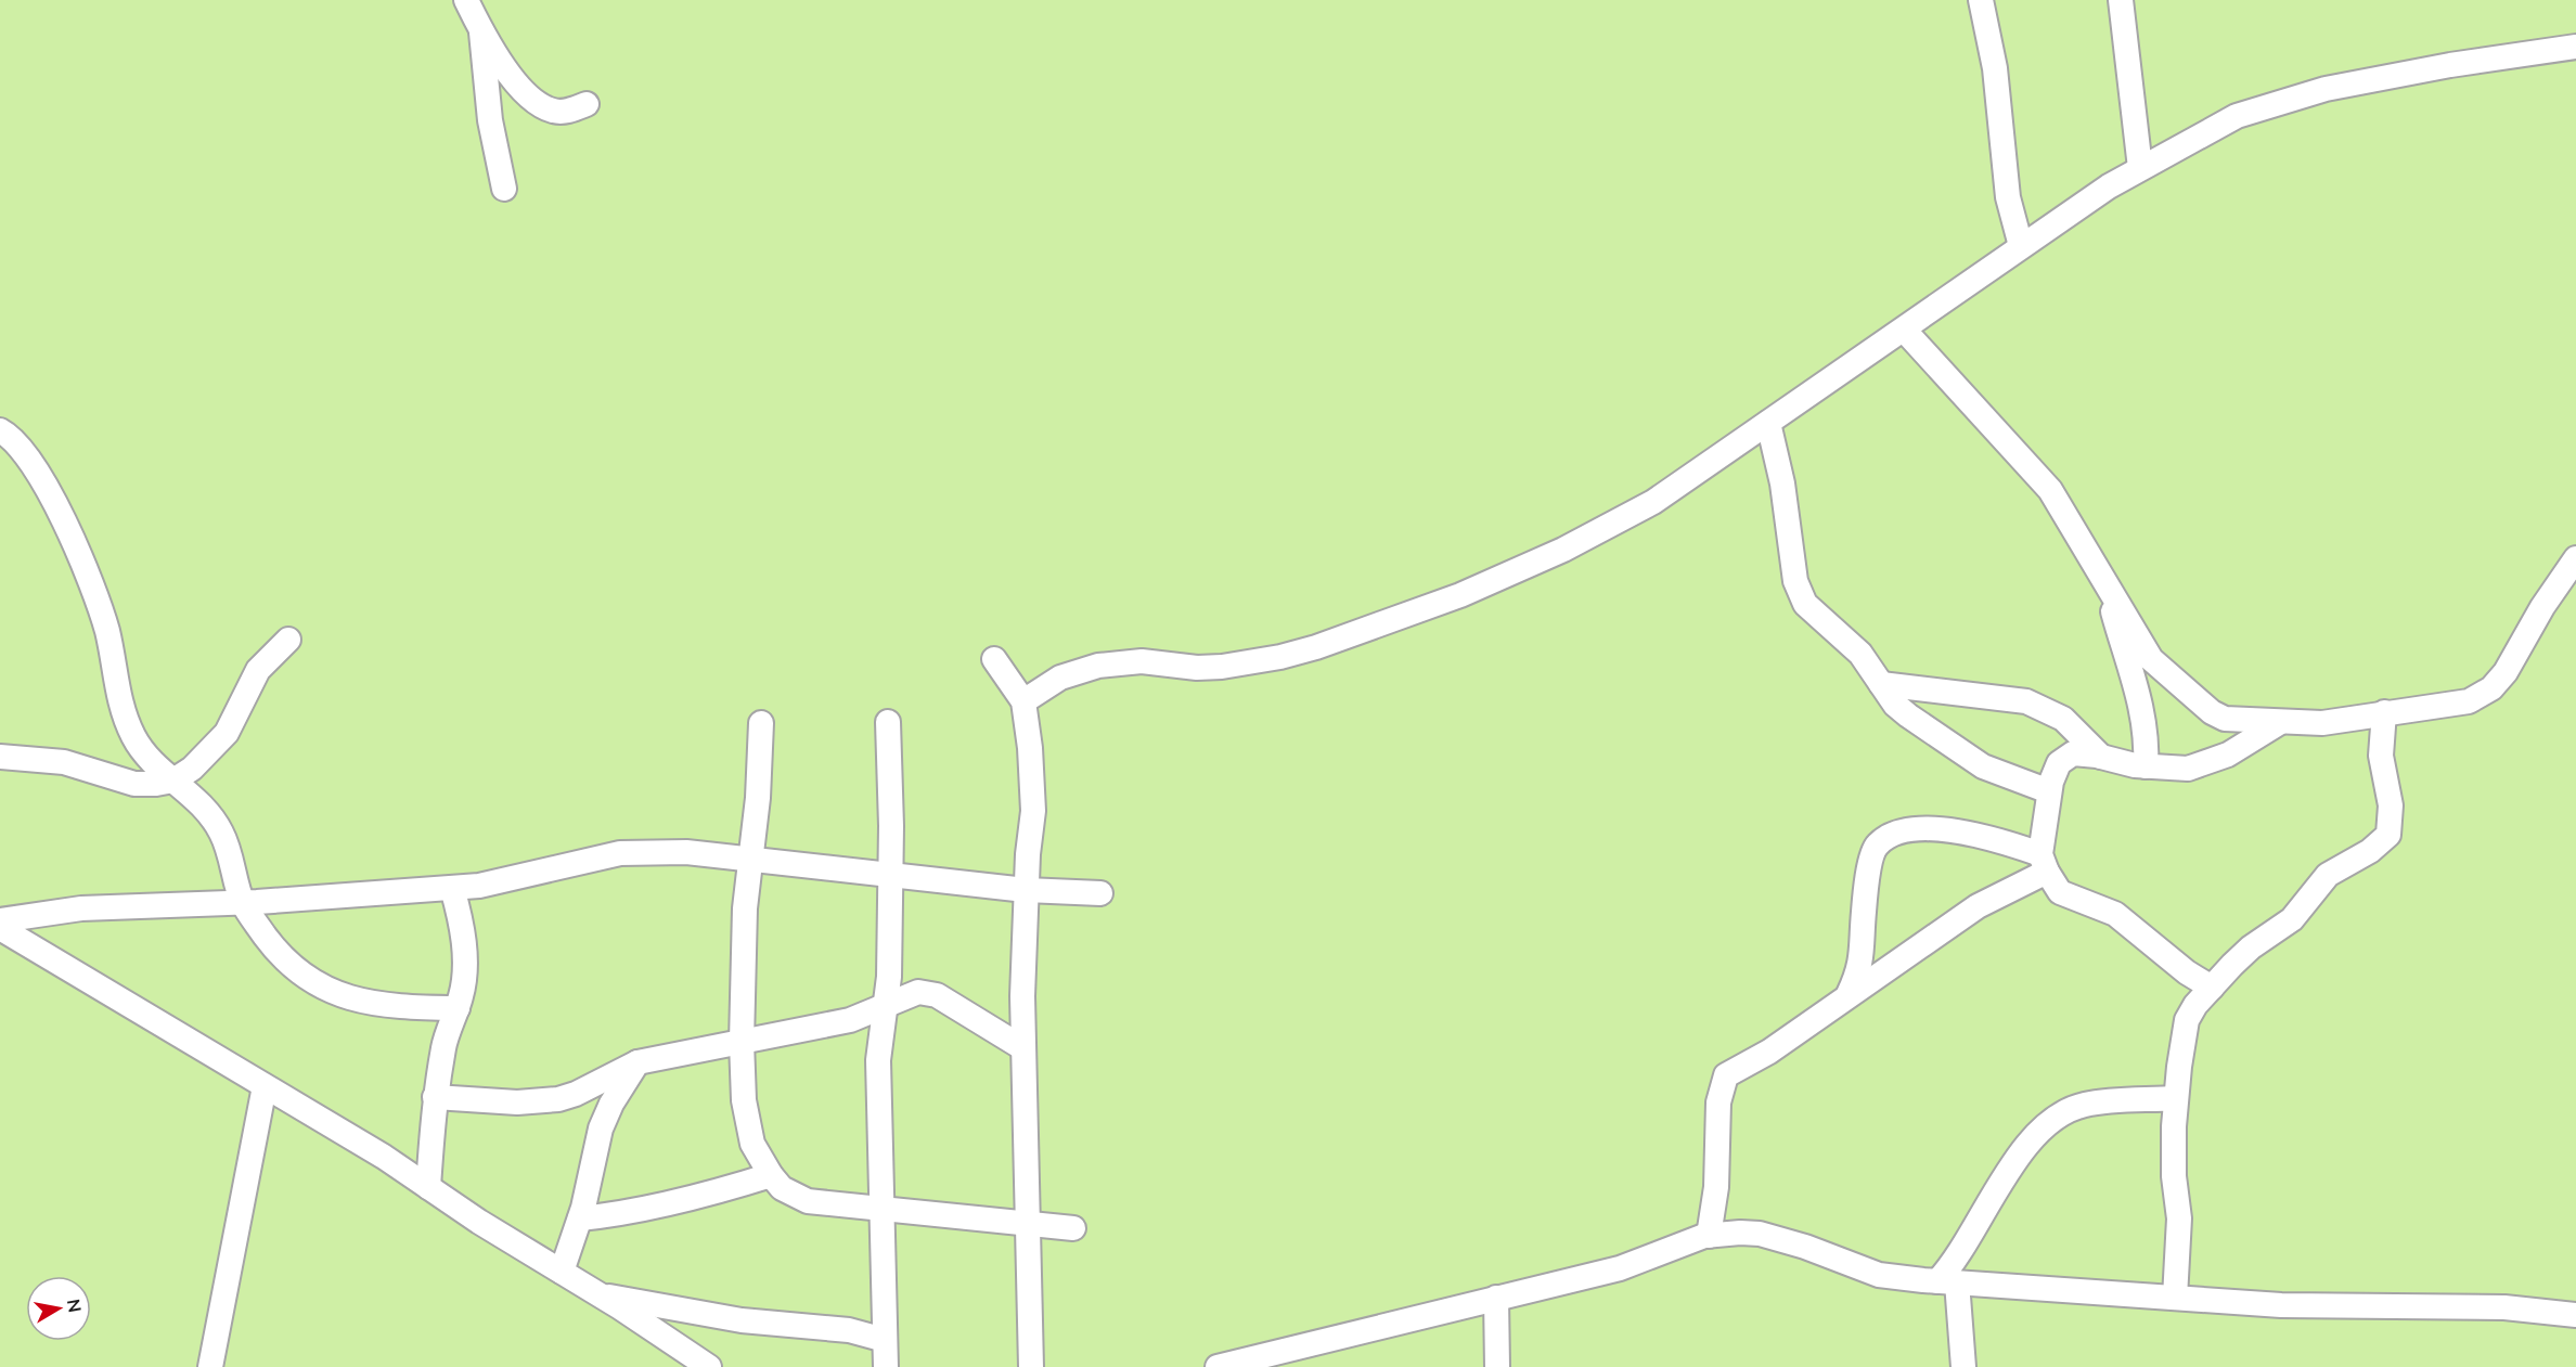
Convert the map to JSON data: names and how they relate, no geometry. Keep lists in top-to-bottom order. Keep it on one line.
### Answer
{"north":"right"}
